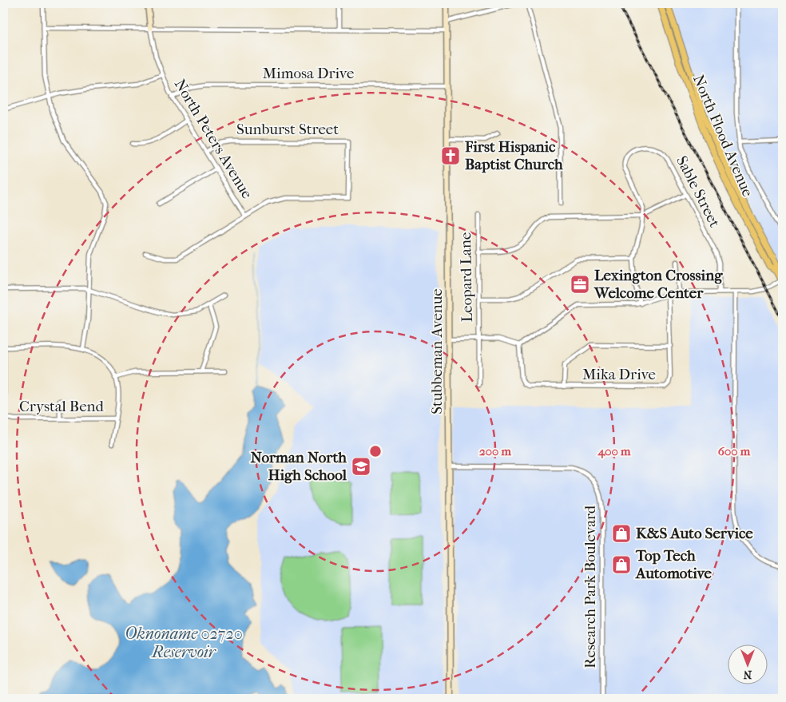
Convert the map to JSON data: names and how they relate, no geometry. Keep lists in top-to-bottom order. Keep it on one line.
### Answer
{"streets":{"main road":["North Flood Avenue"],"street":["Mimosa Drive","Sunburst Street","North Peters Avenue","Sable Street","Leopard Lane","Stubbeman Avenue","Mika Drive","Crystal Bend","Research Park Boulevard"]},"crossings":[["Mimosa Drive","North Peters Avenue"],["Mimosa Drive","Stubbeman Avenue"],["Sunburst Street","North Peters Avenue"],["Stubbeman Avenue","Research Park Boulevard"]],"water":["Oknoname 02720 Reservoir"],"places":{"church":["First Hispanic Baptist Church"],"office":["Lexington Crossing Welcome Center"],"school or university":["Norman North High School"],"shop":["K&S Auto Service","Top Tech Automotive"]},"north":"bottom","rings":["200 m","400 m","600 m"]}
